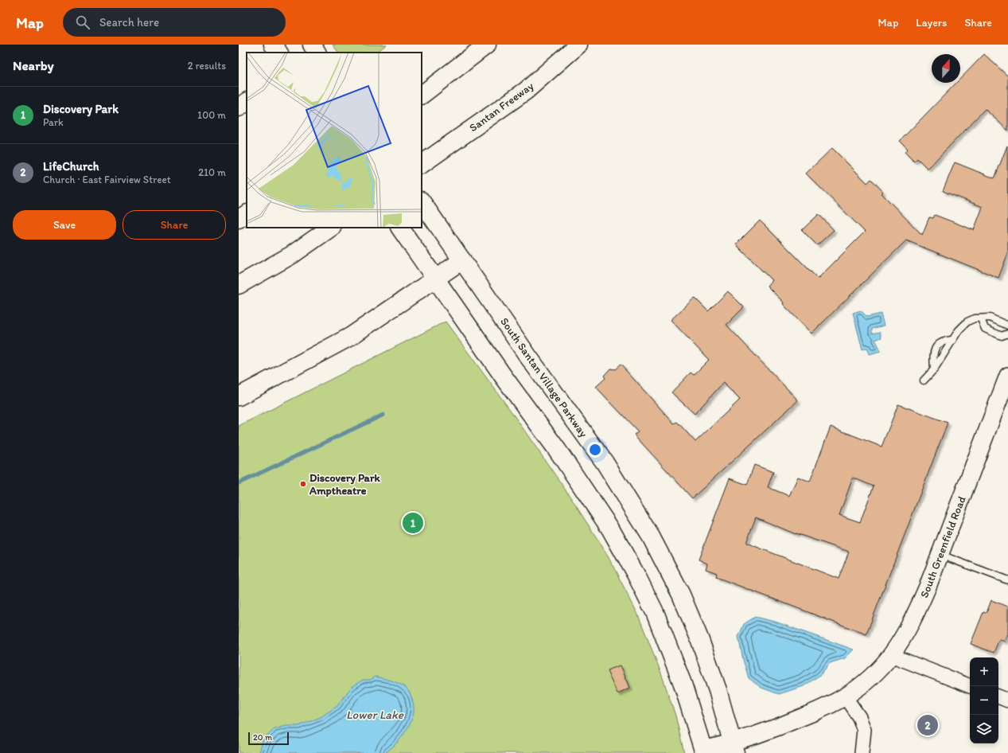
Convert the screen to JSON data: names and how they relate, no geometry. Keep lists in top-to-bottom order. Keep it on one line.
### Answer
{"streets":{"main road":["Santan Freeway","South Santan Village Parkway"],"street":["South Greenfield Road"]},"crossings":[["South Santan Village Parkway","South Greenfield Road"]],"water":["Lower Lake"],"places":["Discovery Park Amptheatre"],"scale_bar":"20 m","north":"top","page":{"header":"Map","search":"Search here","nav":["Map","Layers","Share"],"heading":["Nearby","2 results"],"list":[{"mark":"1","name":"Discovery Park","note":"Park","value":"100 m"},{"mark":"2","name":"LifeChurch","note":"Church · East Fairview Street","value":"210 m"}],"buttons":["Save","Share"],"pins":["1","2"],"map_buttons":["+","−"],"scale":"20 m"}}
